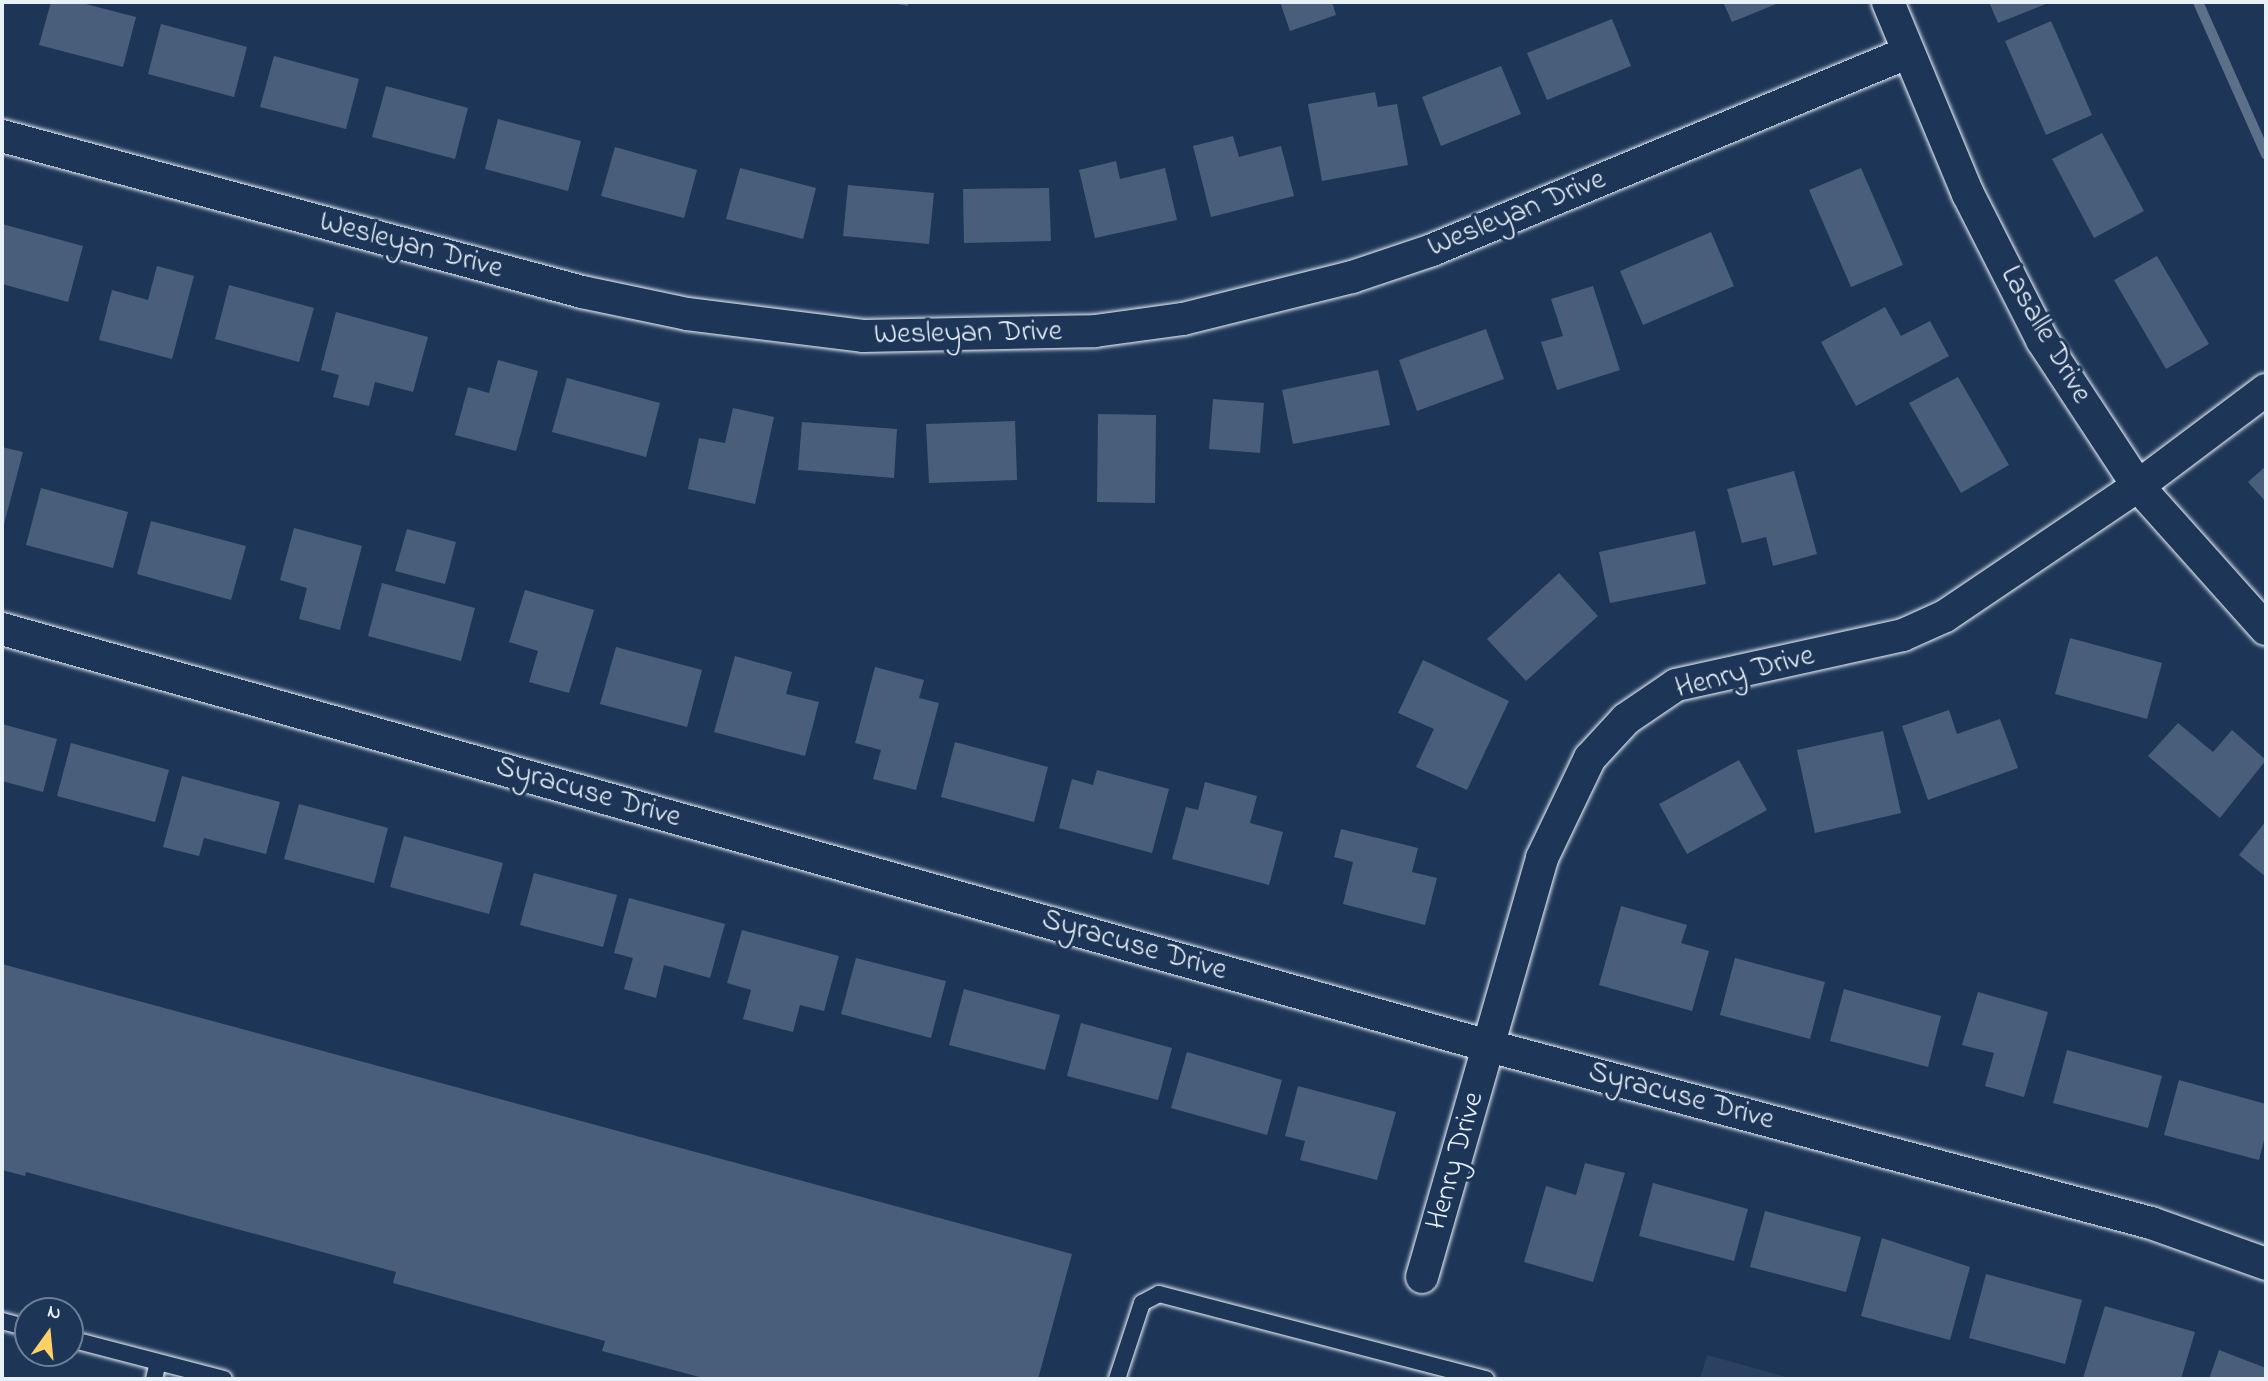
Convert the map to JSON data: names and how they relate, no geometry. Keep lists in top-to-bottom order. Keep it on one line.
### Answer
{"streets":{"street":["Wesleyan Drive","Lasalle Drive","Henry Drive","Syracuse Drive"]},"crossings":[["Wesleyan Drive","Lasalle Drive"],["Lasalle Drive","Henry Drive"],["Henry Drive","Syracuse Drive"]],"north":"top"}
